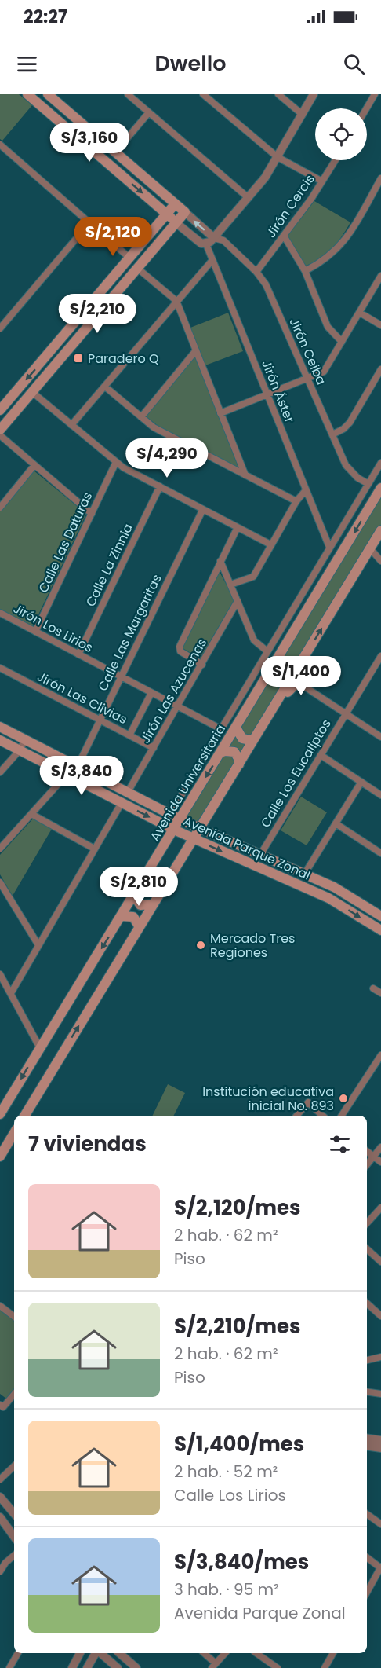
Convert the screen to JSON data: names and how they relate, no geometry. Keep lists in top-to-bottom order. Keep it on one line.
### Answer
{"streets":{"main road":["Avenida Universitaria","Avenida Parque Zonal"],"street":["Jirón Cercis","Jirón Ceiba","Jirón Áster","Calle Las Daturas","Calle La Zinnia","Jirón Los Lirios","Calle Las Margaritas","Jirón Las Azucenas","Jirón Las Clivias","Calle Los Eucaliptos"]},"crossings":[["Jirón Cercis","Jirón Ceiba"],["Jirón Ceiba","Avenida Universitaria"],["Jirón Áster","Avenida Universitaria"],["Calle Las Daturas","Jirón Los Lirios"],["Calle La Zinnia","Jirón Los Lirios"],["Jirón Los Lirios","Calle Las Margaritas"],["Jirón Los Lirios","Jirón Las Azucenas"],["Jirón Los Lirios","Avenida Universitaria"],["Calle Las Margaritas","Jirón Las Clivias"],["Calle Las Margaritas","Avenida Parque Zonal"],["Jirón Las Azucenas","Jirón Las Clivias"],["Jirón Las Azucenas","Avenida Parque Zonal"],["Calle Los Eucaliptos","Avenida Parque Zonal"],["Avenida Universitaria","Avenida Parque Zonal"]],"places":{"transit":["Paradero Q"],"other":["Mercado Tres Regiones","Institución educativa inicial No. 893"]},"page":{"status":"22:27","header":"Dwello","price":["S/3,160","S/2,120","S/2,210","S/4,290","S/1,400","S/3,840","S/2,810"],"heading":"7 viviendas","list":[{"name":"S/2,120/mes","note":"2 hab. · 62 m² · Piso"},{"name":"S/2,210/mes","note":"2 hab. · 62 m² · Piso"},{"name":"S/1,400/mes","note":"2 hab. · 52 m² · Calle Los Lirios"},{"name":"S/3,840/mes","note":"3 hab. · 95 m² · Avenida Parque Zonal"}]}}
